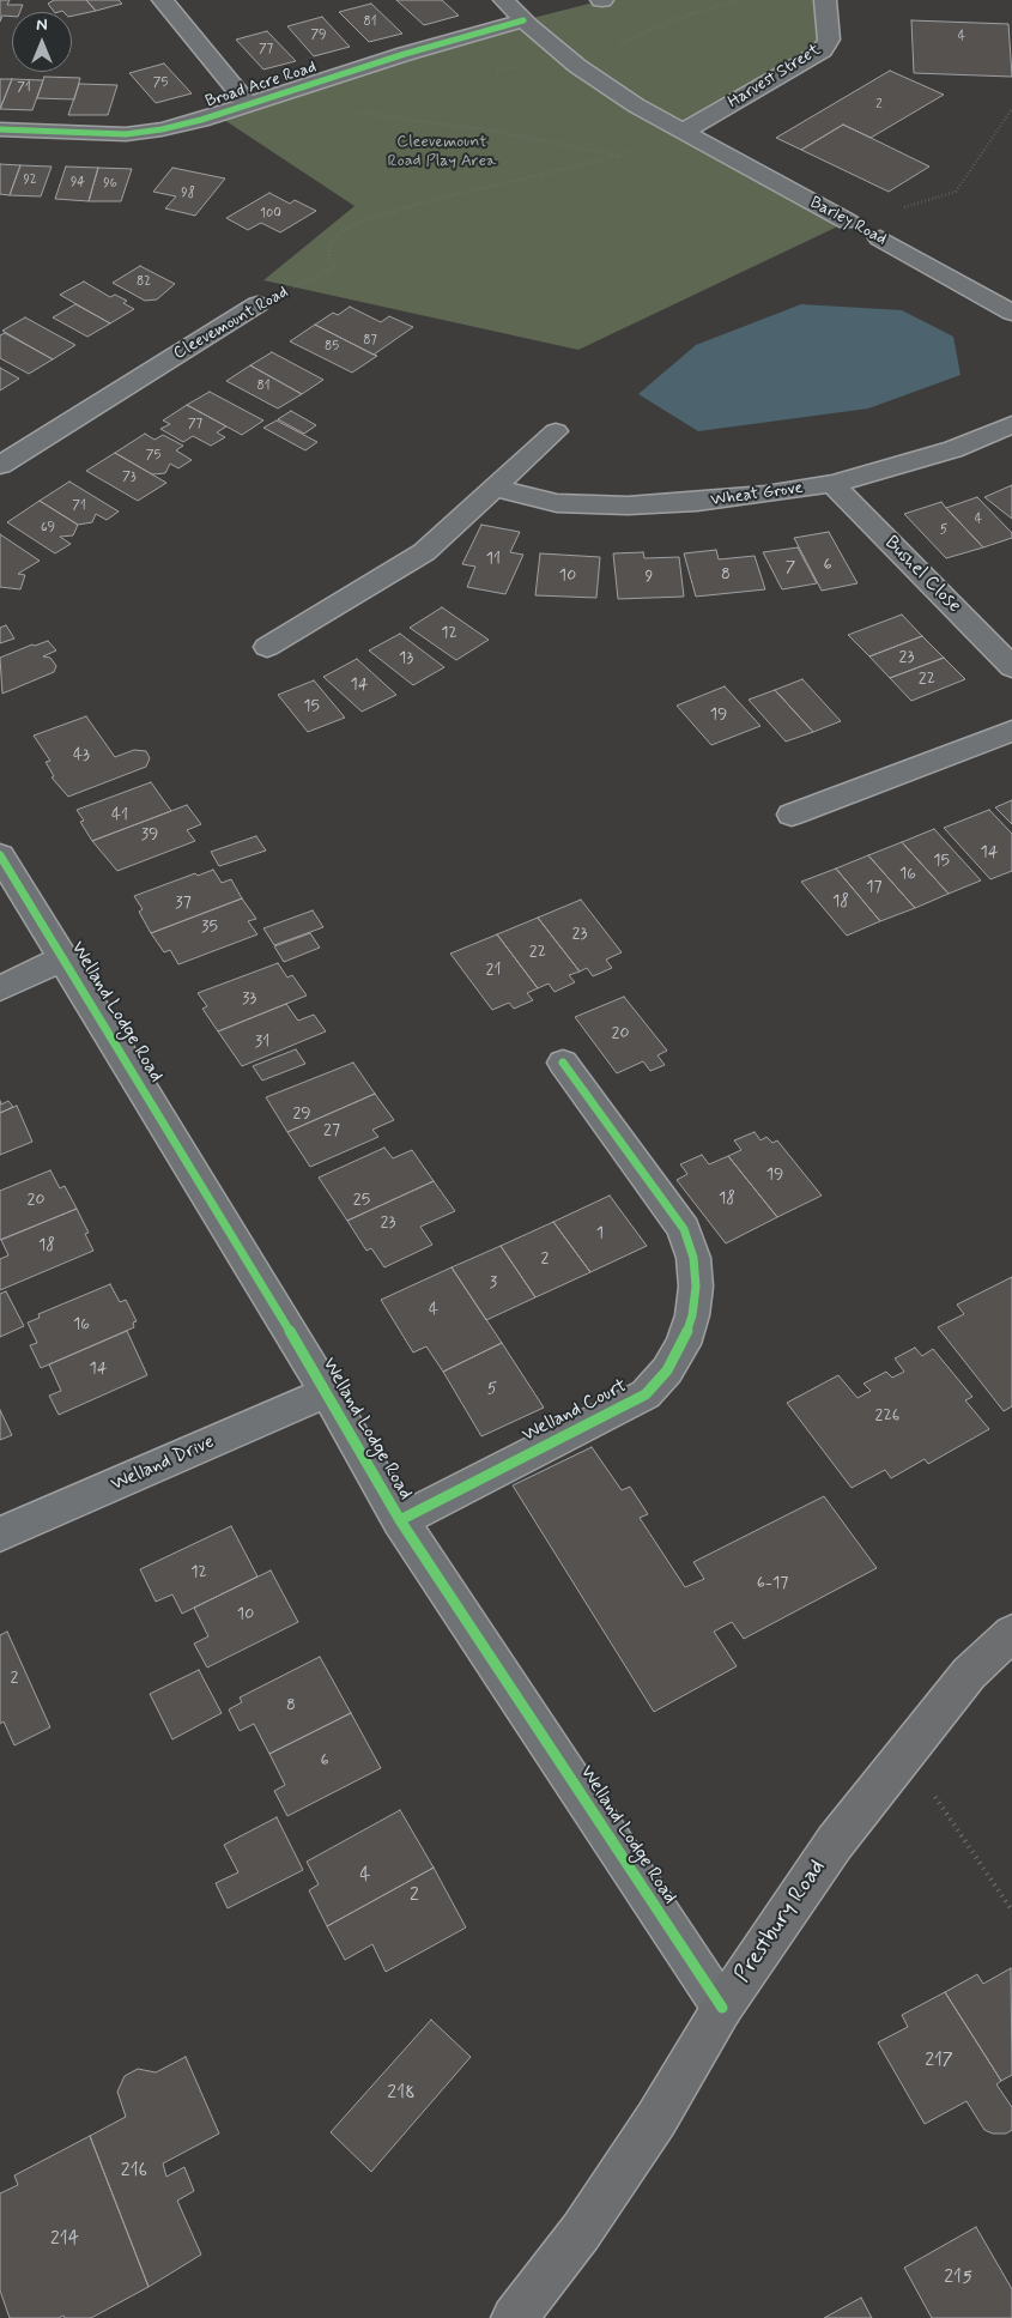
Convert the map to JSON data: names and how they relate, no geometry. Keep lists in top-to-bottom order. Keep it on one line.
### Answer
{"streets":{"main road":["Prestbury Road"],"street":["Harvest Street","Broad Acre Road","Barley Road","Cleevemount Road","Wheat Grove","Bushel Close","Welland Lodge Road","Welland Court","Welland Drive"]},"crossings":[["Harvest Street","Barley Road"],["Wheat Grove","Bushel Close"],["Welland Lodge Road","Welland Court"],["Welland Lodge Road","Welland Drive"],["Welland Lodge Road","Prestbury Road"]],"parks":["Cleevemount Road Play Area"],"house_numbers":["81","79","4","77","75","71","2","92","94","96","98","100","82","87","85","81","77","75","73","71","4","69","5","11","6","7","8","10","9","12","23","13","22","14","15","19","43","41","39","14","15","16","17","18","37","35","23","22","21","33","20","31","29","27","19","18","20","25","23","1","18","2","3","4","16","14","5","226","12","6-17","10","2","8","6","4","2","217","218","216","214","215"],"north":"top"}
